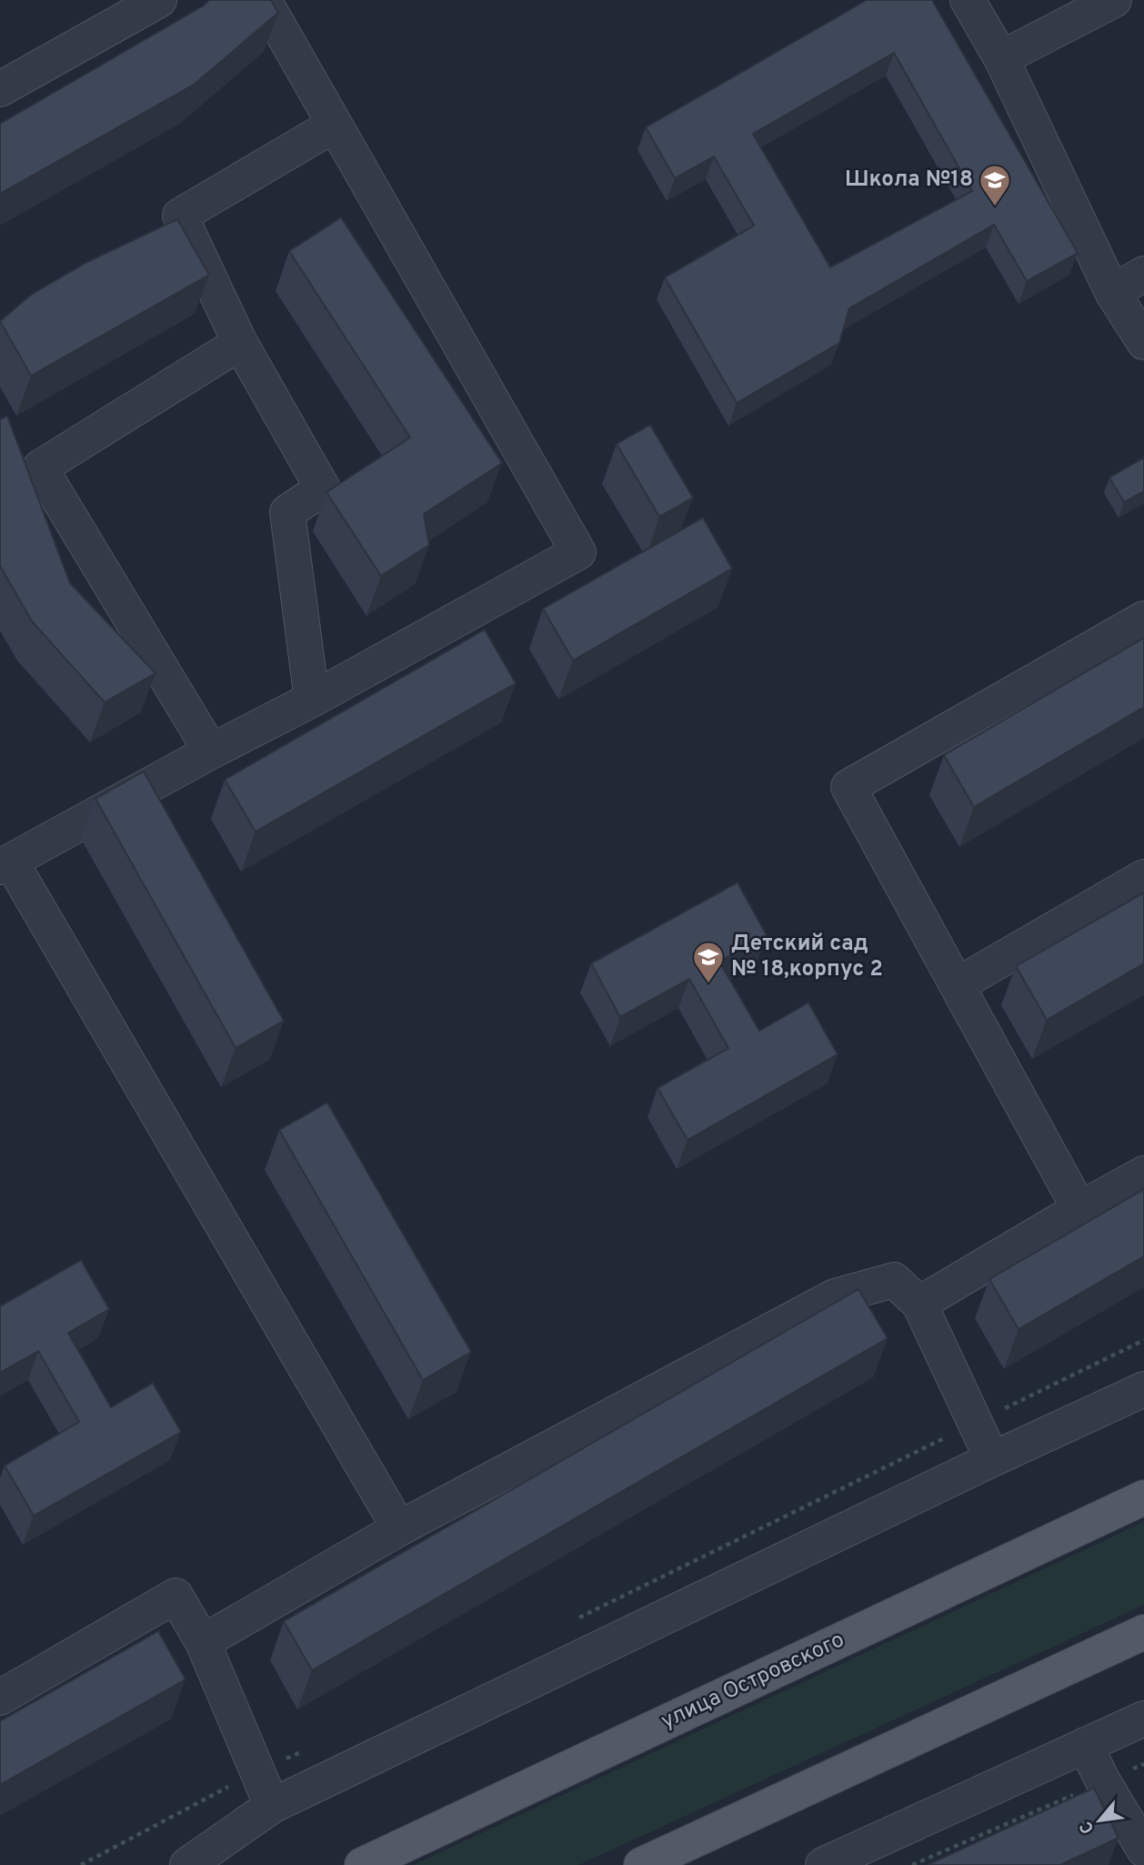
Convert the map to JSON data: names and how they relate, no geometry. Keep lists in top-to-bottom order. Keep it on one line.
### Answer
{"streets":{"main road":["улица Островского"]},"places":{"school or university":["Школа №18","Детский сад № 18,корпус 2"]},"north":"bottom left"}
